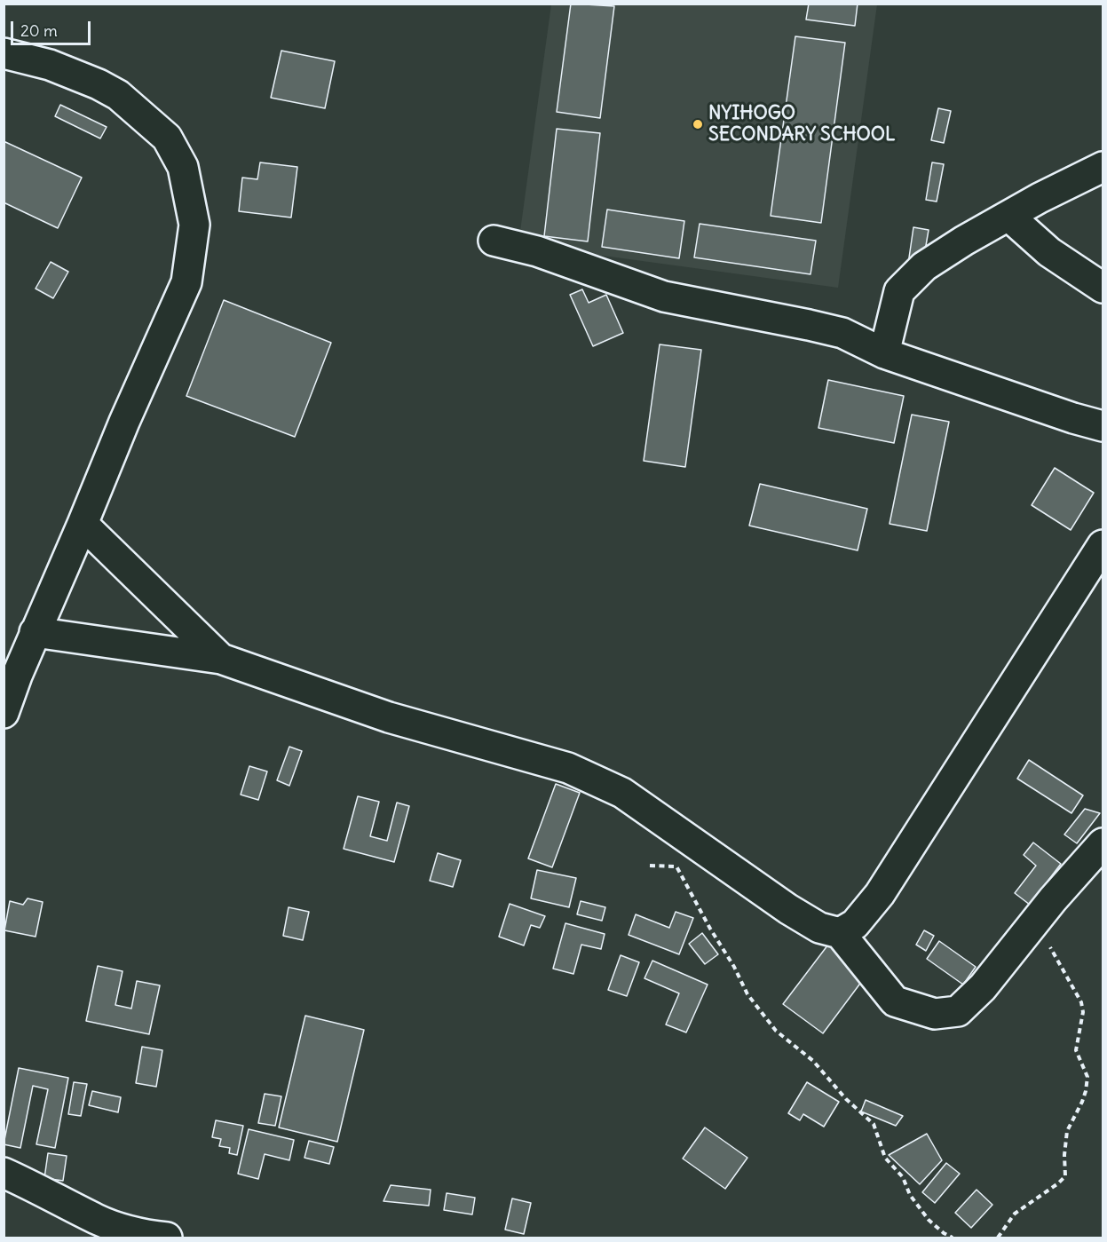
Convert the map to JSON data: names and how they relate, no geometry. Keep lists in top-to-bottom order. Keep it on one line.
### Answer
{"places":["NYIHOGO SECONDARY SCHOOL"],"scale_bar":"20 m"}
